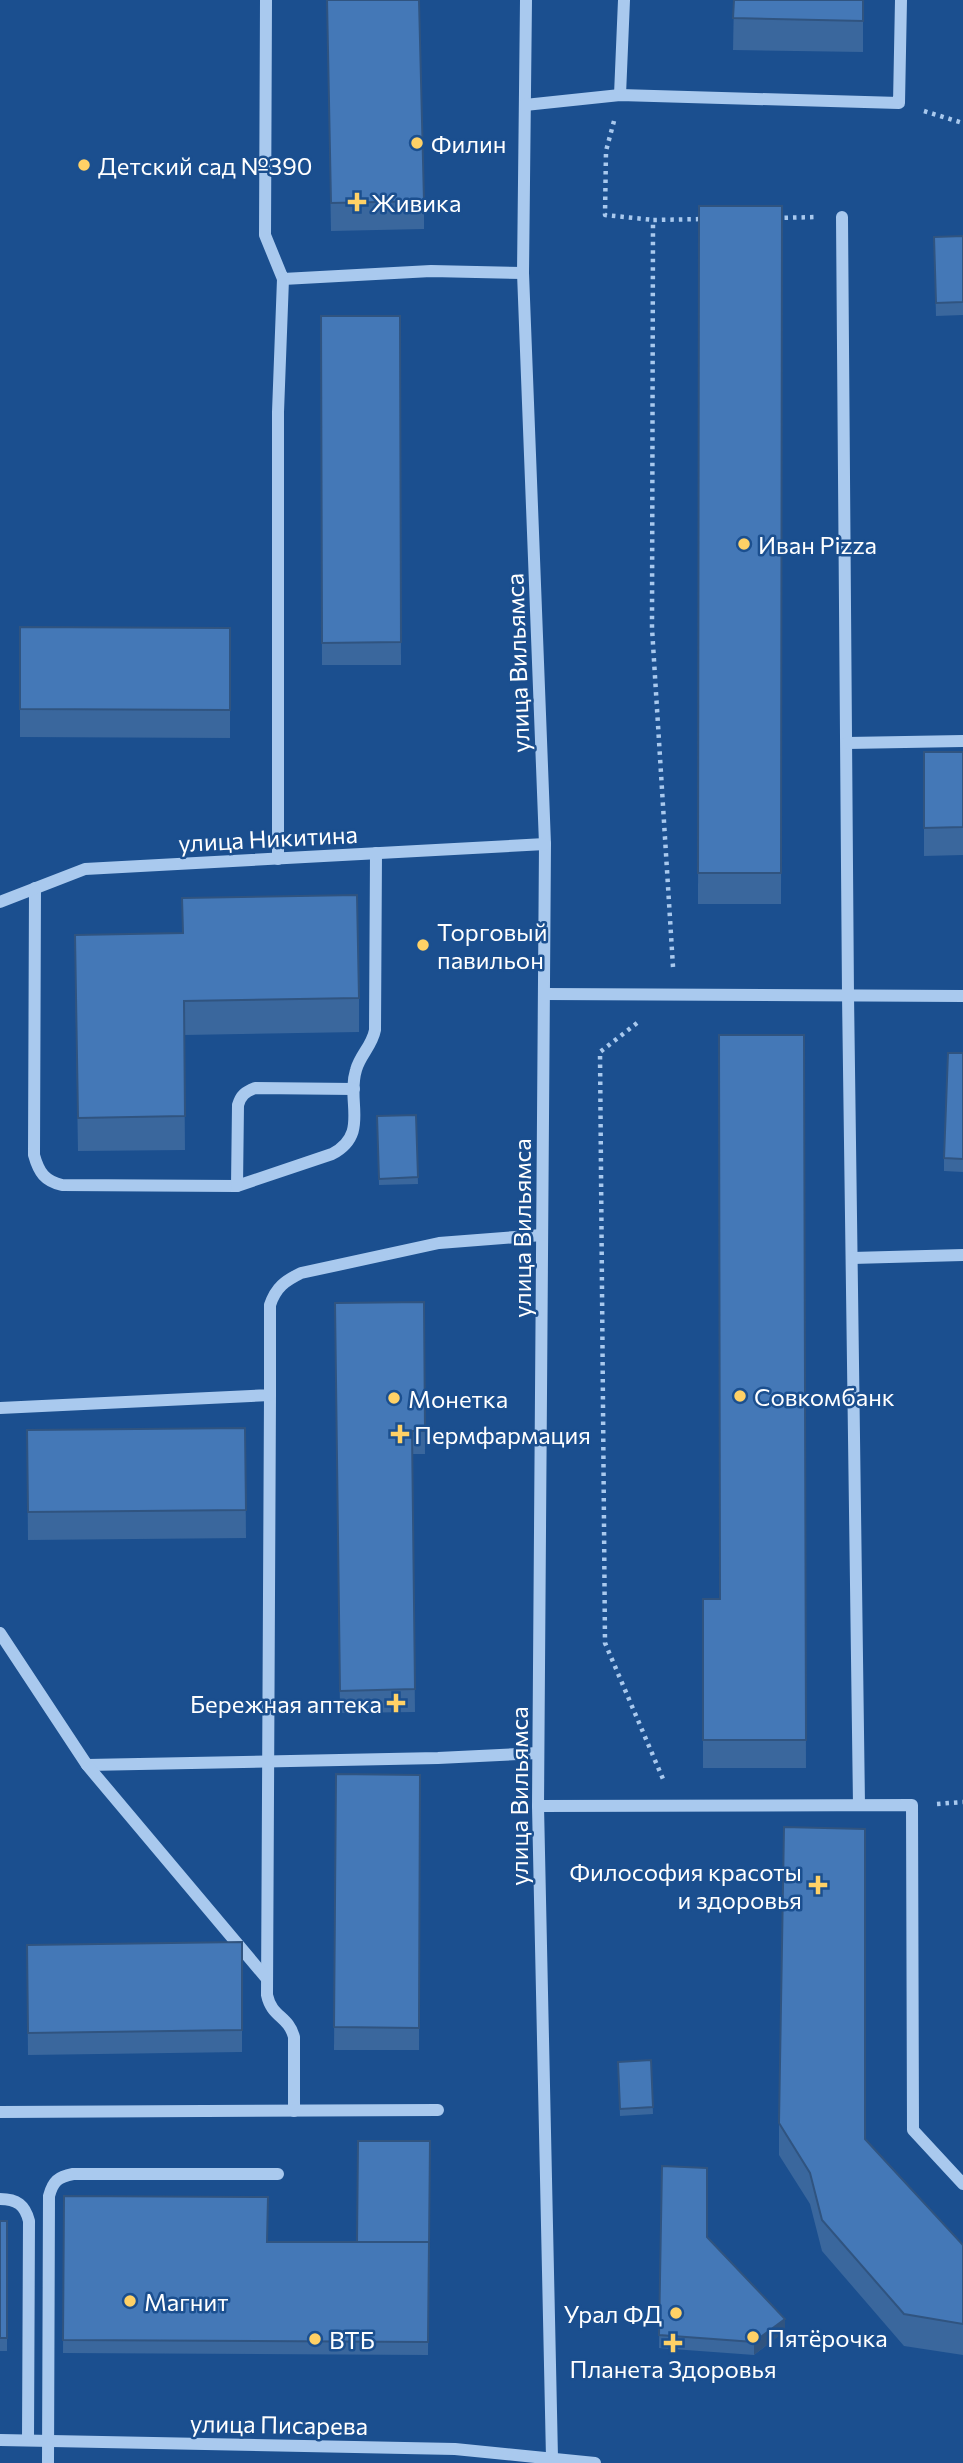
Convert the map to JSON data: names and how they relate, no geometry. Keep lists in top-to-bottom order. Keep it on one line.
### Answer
{"streets":{"street":["улица Вильямса","улица Никитина","улица Писарева"]},"crossings":[["улица Вильямса","улица Никитина"],["улица Вильямса","улица Писарева"]],"places":{"other":["Филин","Детский сад №390","Иван Pizza","Торговый павильон","Совкомбанк","Монетка","Магнит","Урал ФД","Пятёрочка","ВТБ"],"health":["Живика","Пермфармация","Бережная аптека","Философия красоты и здоровья","Планета Здоровья"]}}
